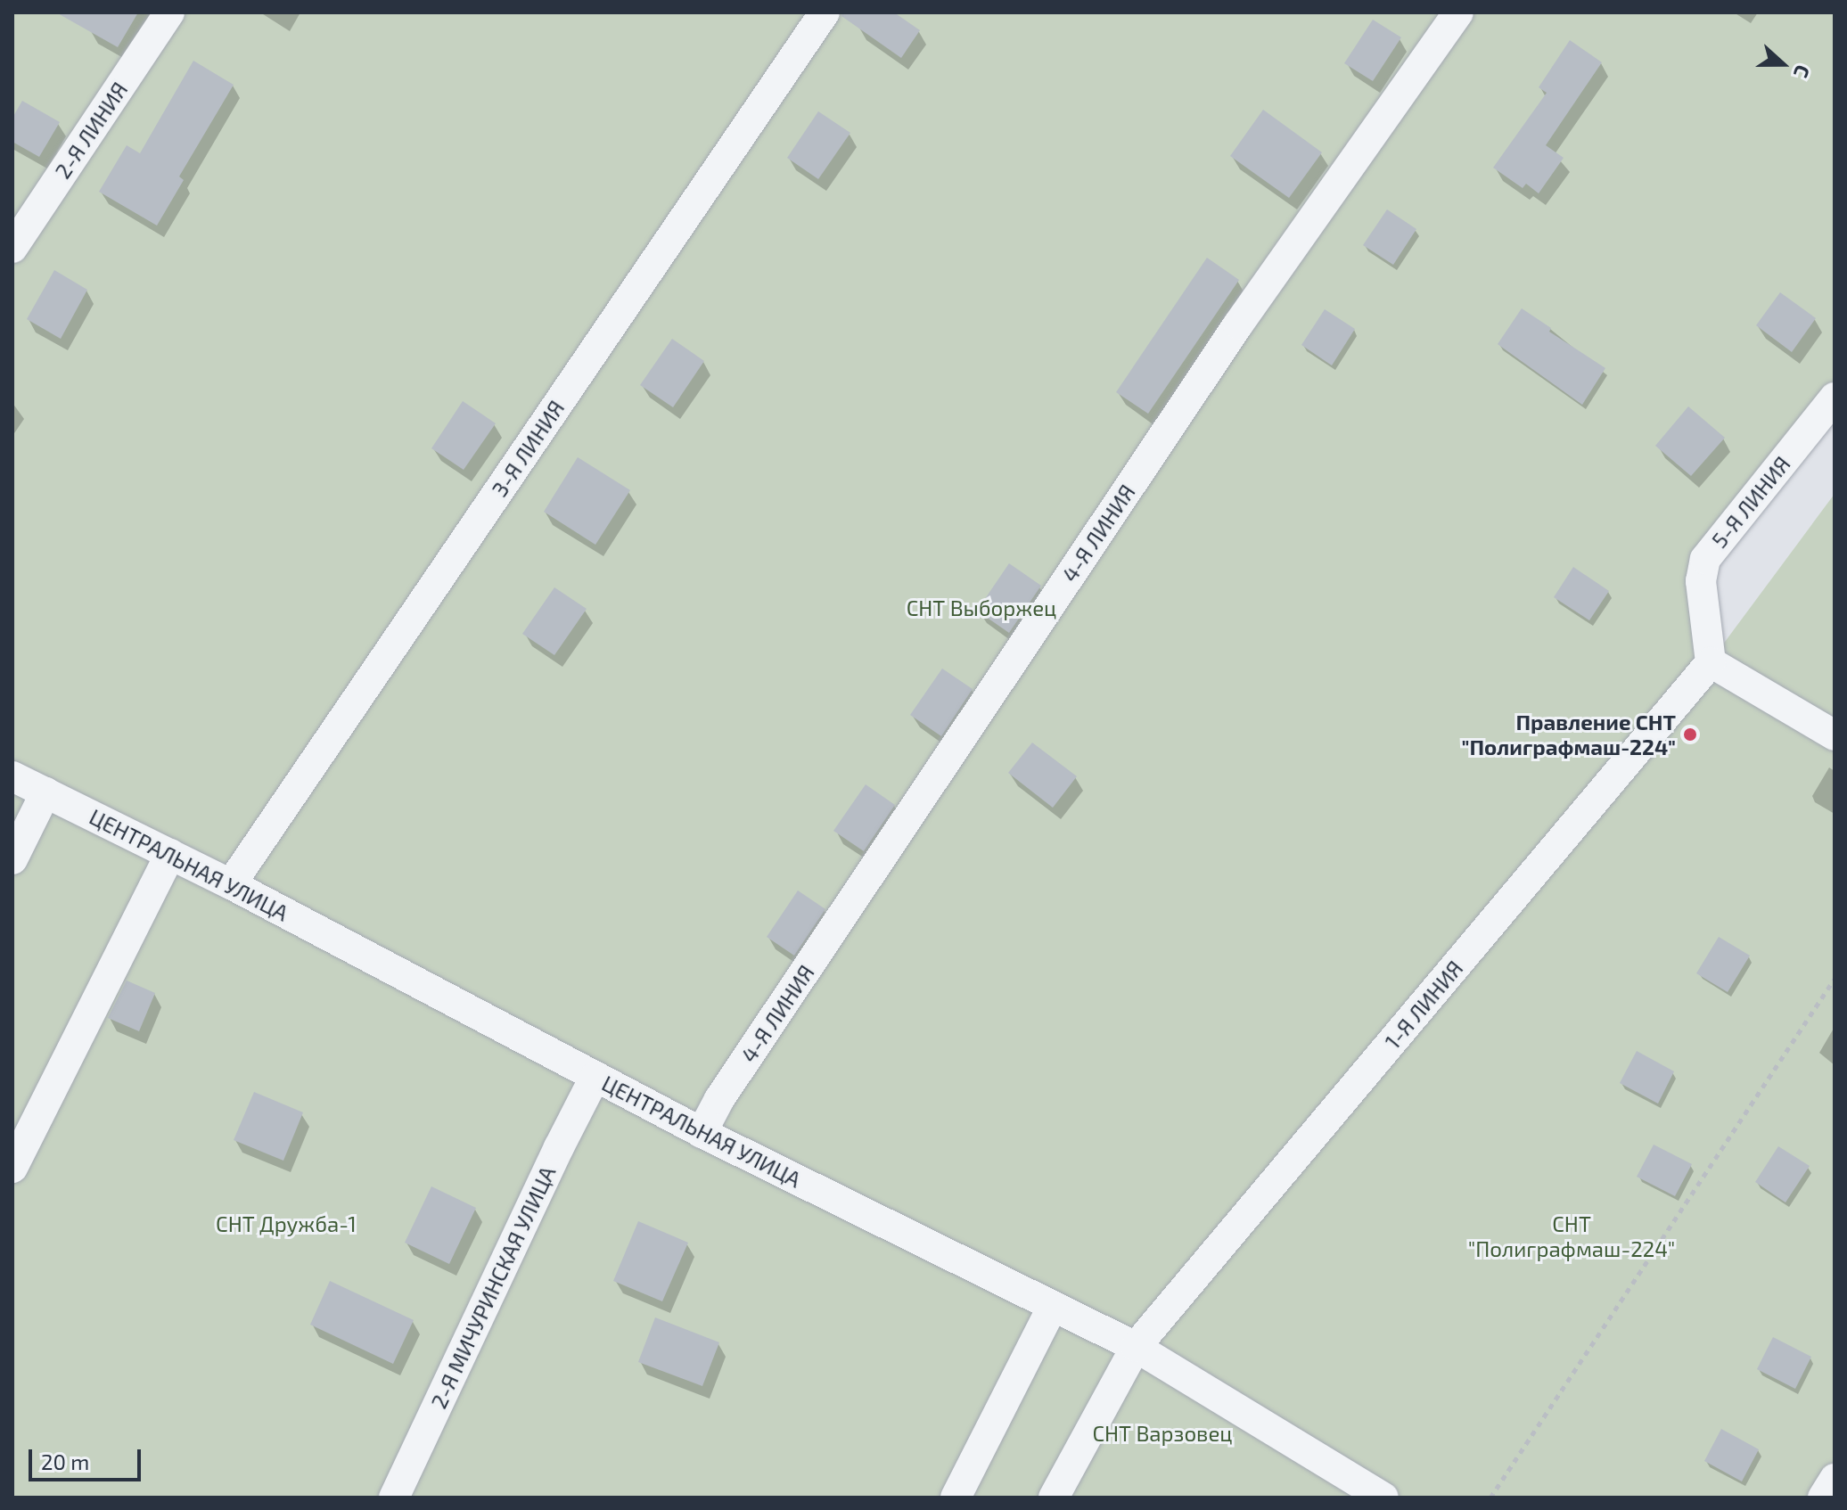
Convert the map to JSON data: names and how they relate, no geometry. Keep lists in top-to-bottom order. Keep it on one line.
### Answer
{"streets":{"street":["2-Я ЛИНИЯ","3-Я ЛИНИЯ","5-Я ЛИНИЯ","4-Я ЛИНИЯ","ЦЕНТРАЛЬНАЯ УЛИЦА","1-Я ЛИНИЯ","2-Я МИЧУРИНСКАЯ УЛИЦА"]},"crossings":[["3-Я ЛИНИЯ","ЦЕНТРАЛЬНАЯ УЛИЦА"],["5-Я ЛИНИЯ","1-Я ЛИНИЯ"],["4-Я ЛИНИЯ","ЦЕНТРАЛЬНАЯ УЛИЦА"],["ЦЕНТРАЛЬНАЯ УЛИЦА","1-Я ЛИНИЯ"],["ЦЕНТРАЛЬНАЯ УЛИЦА","2-Я МИЧУРИНСКАЯ УЛИЦА"]],"parks":["СНТ Выборжец","СНТ Дружба-1","СНТ \"Полиграфмаш-224\"","СНТ Варзовец"],"places":["Правление СНТ \"Полиграфмаш-224\""],"scale_bar":"20 m","north":"right"}
